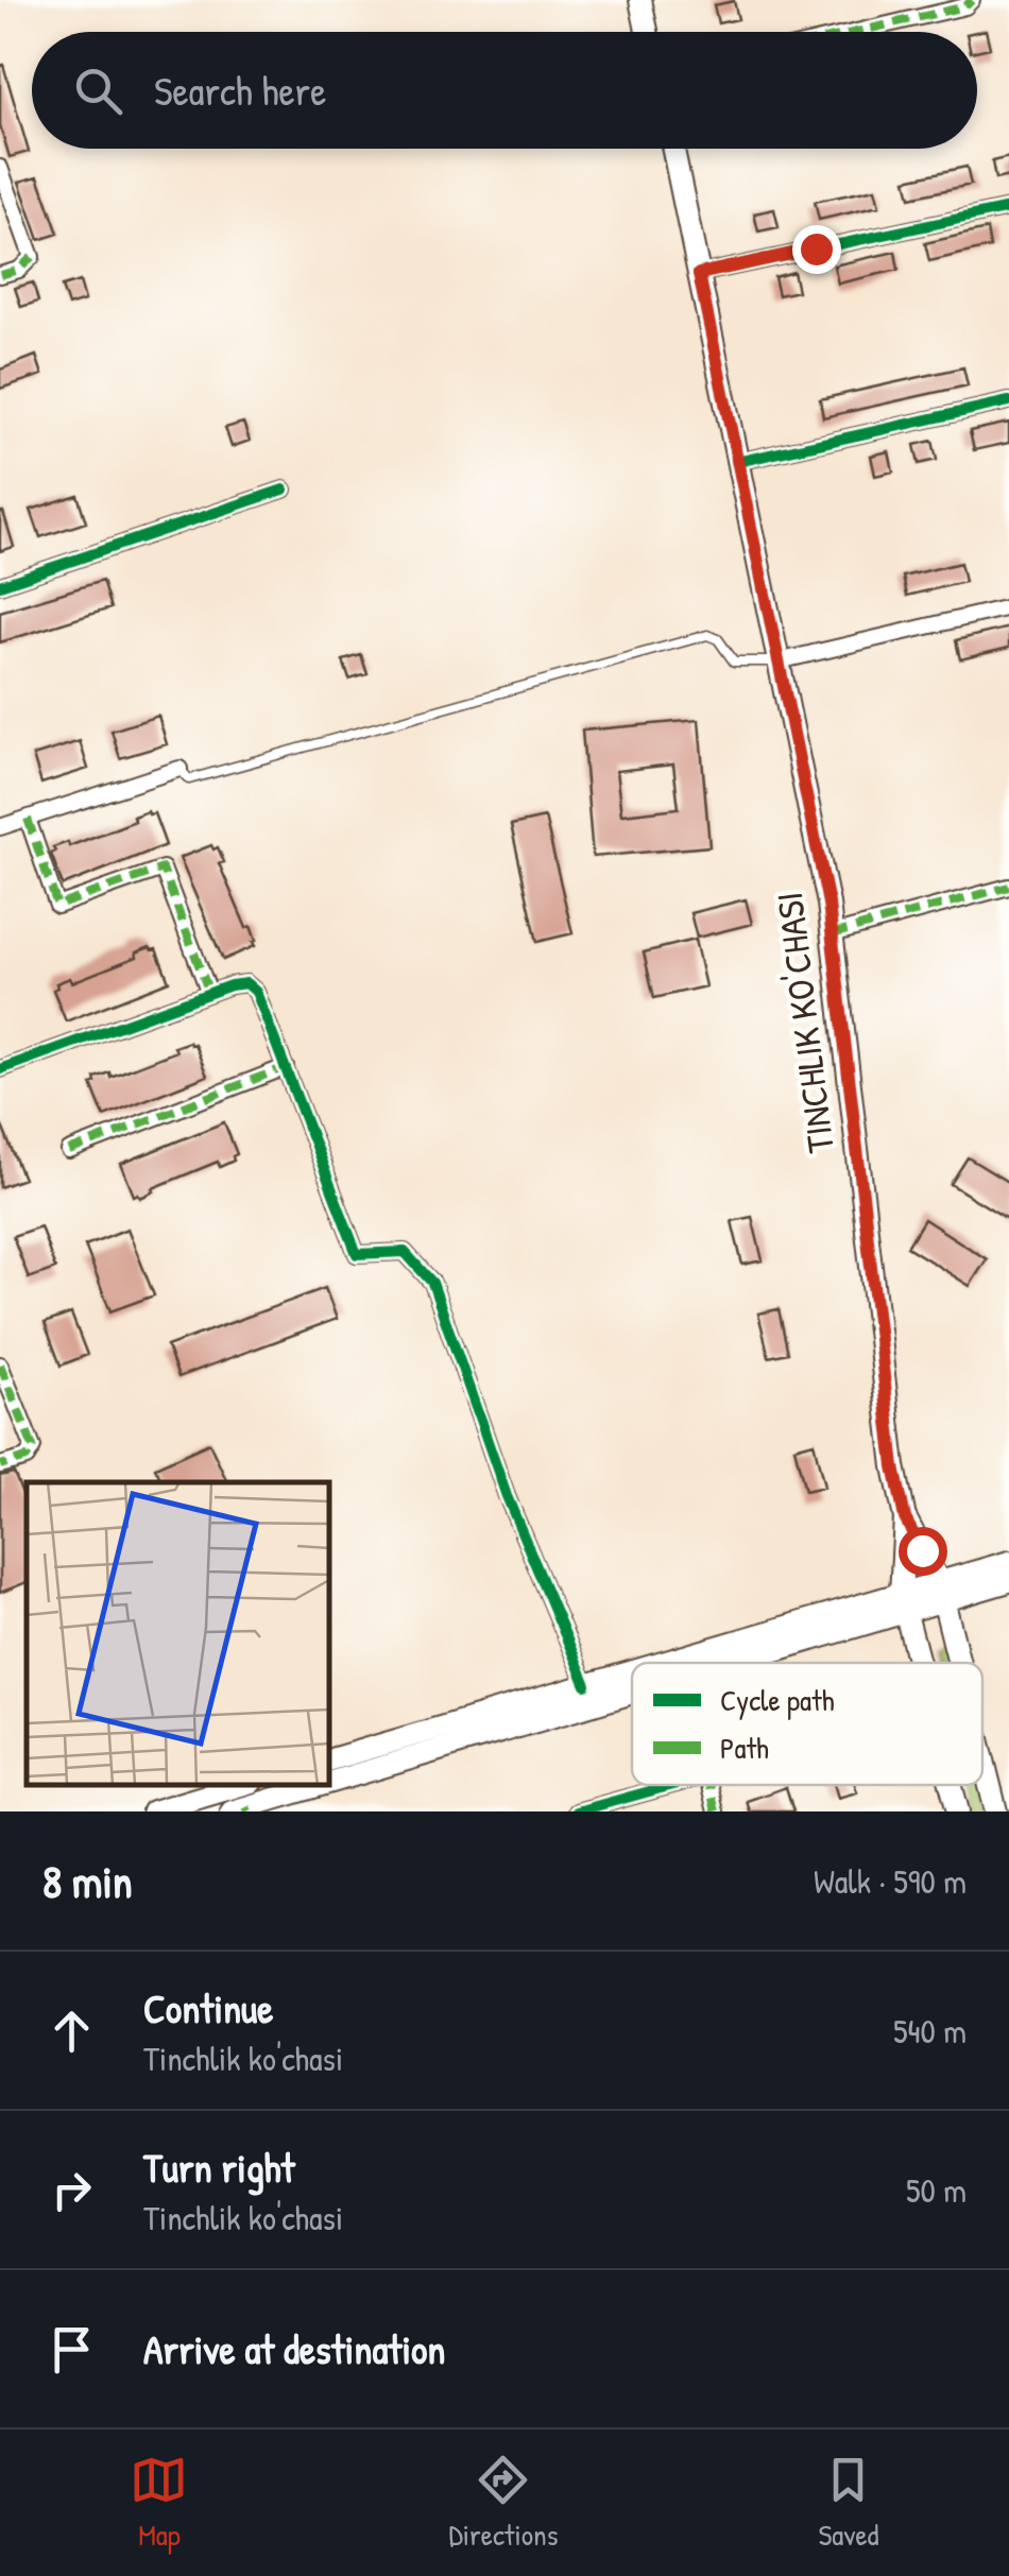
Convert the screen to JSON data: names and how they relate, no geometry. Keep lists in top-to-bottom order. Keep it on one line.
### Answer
{"streets":{"main road":["TINCHLIK KO'CHASI"]},"legend":["Cycle path","Path"],"page":{"search":"Search here","heading":["8 min","Walk · 590 m"],"list":[["Continue","Tinchlik ko'chasi","540 m"],["Turn right","Tinchlik ko'chasi","50 m"],"Arrive at destination"],"nav":["Map","Directions","Saved"]}}
